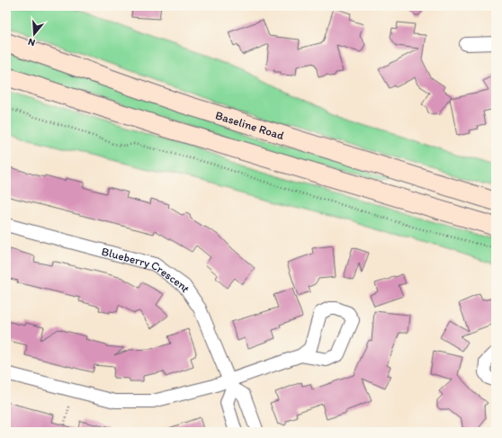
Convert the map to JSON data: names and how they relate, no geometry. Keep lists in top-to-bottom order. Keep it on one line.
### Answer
{"streets":{"main road":["Baseline Road"],"street":["Blueberry Crescent"]},"north":"bottom"}
